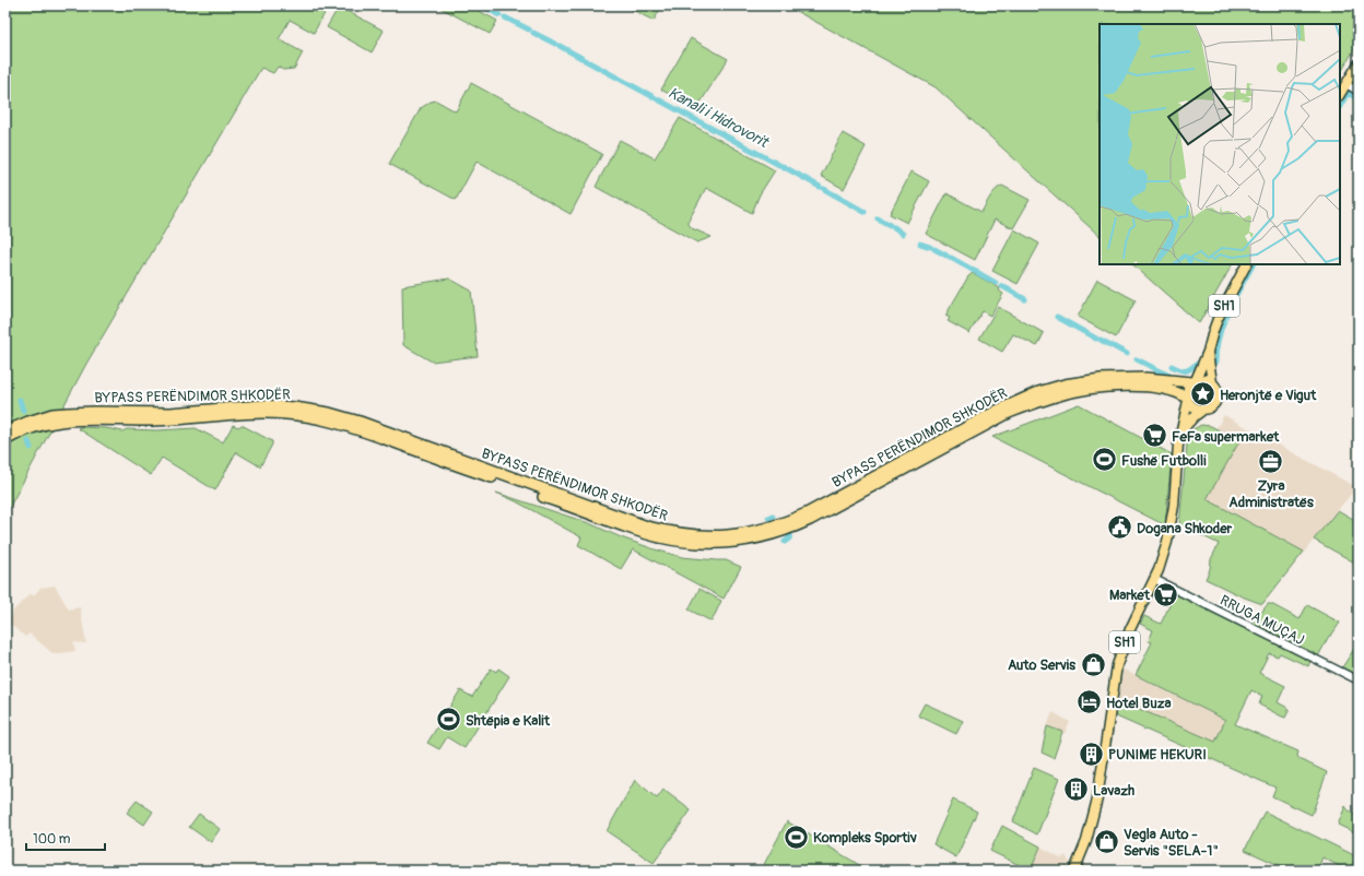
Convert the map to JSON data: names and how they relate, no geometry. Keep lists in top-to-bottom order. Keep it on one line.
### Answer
{"streets":{"highway":["BYPASS PERËNDIMOR SHKODËR"],"main road":["SH1"],"street":["RRUGA MUÇAJ"]},"crossings":[["SH1","BYPASS PERËNDIMOR SHKODËR"],["SH1","RRUGA MUÇAJ"]],"water":["Kanali i Hidrovorit"],"places":{"place":["Heronjtë e Vigut"],"supermarket":["FeFa supermarket","Market"],"sports":["Fushë Futbolli","Shtëpia e Kalit","Kompleks Sportiv"],"office":["Zyra Administratës"],"public building":["Dogana Shkoder"],"shop":["Auto Servis","Vegla Auto - Servis \"SELA-1\""],"hotel":["Hotel Buza"],"building":["PUNIME HEKURI","Lavazh"]},"scale_bar":"100 m"}
